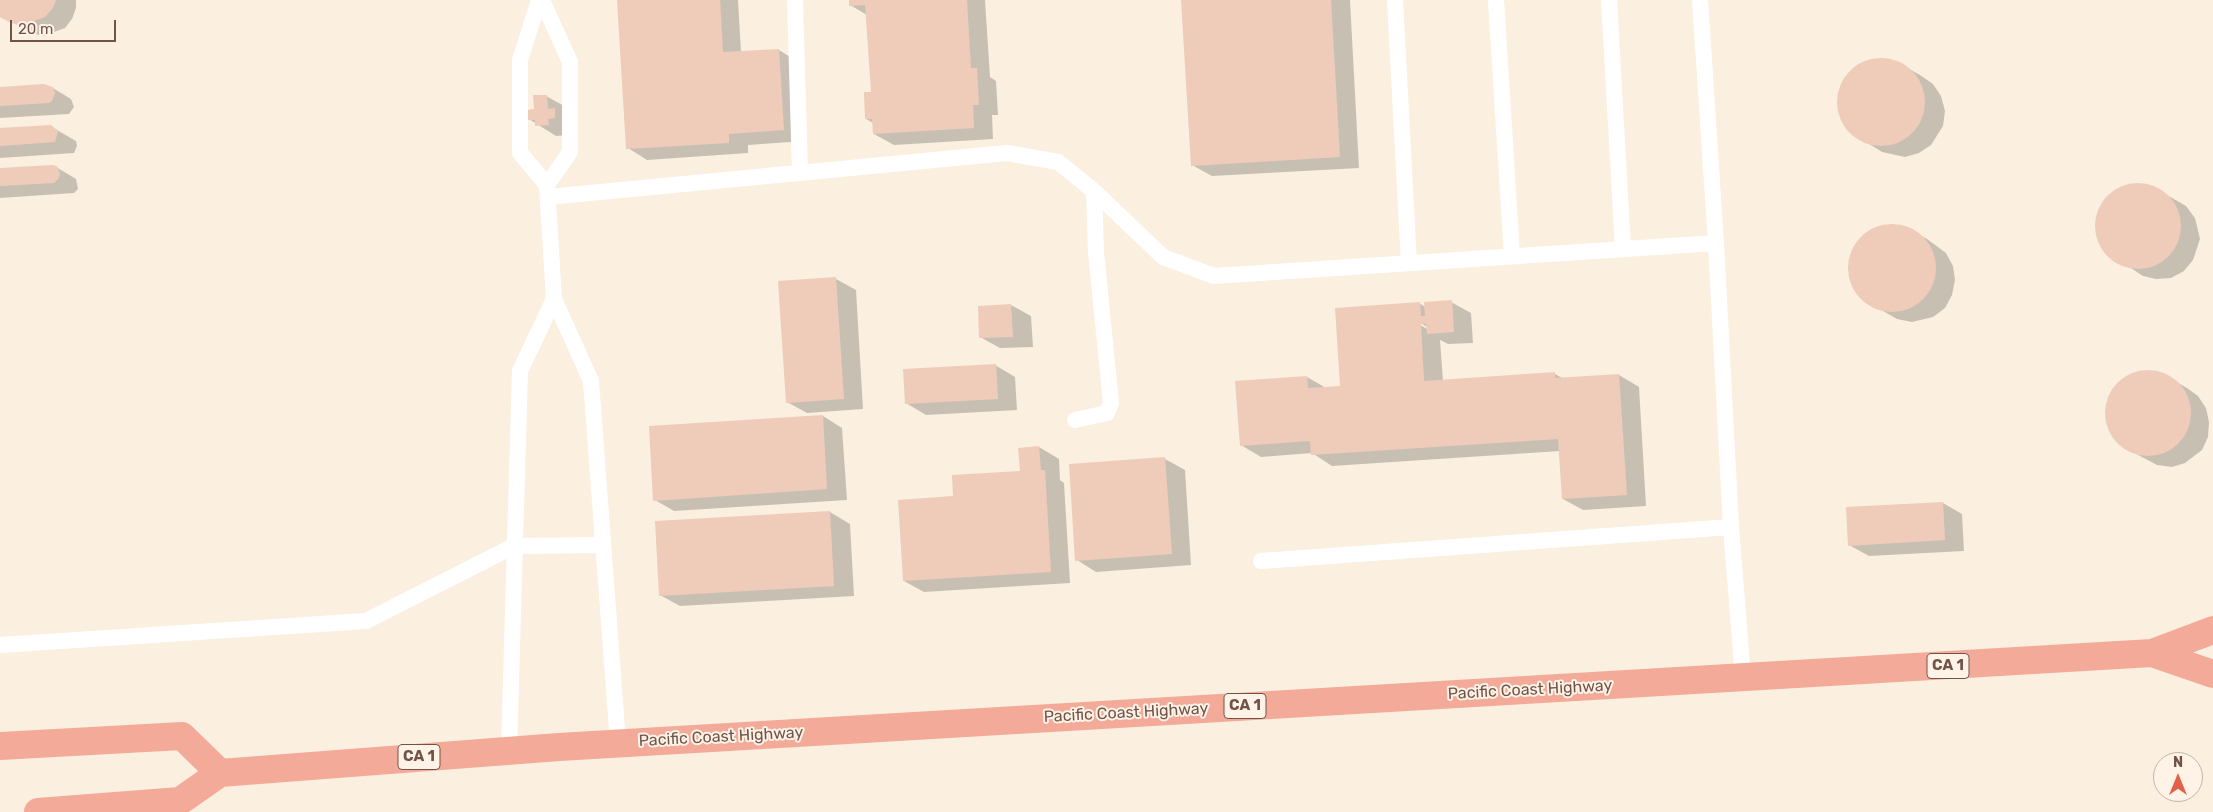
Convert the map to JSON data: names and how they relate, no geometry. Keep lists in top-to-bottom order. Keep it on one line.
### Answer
{"streets":{"highway":["CA 1","Pacific Coast Highway"]},"scale_bar":"20 m","north":"top"}
